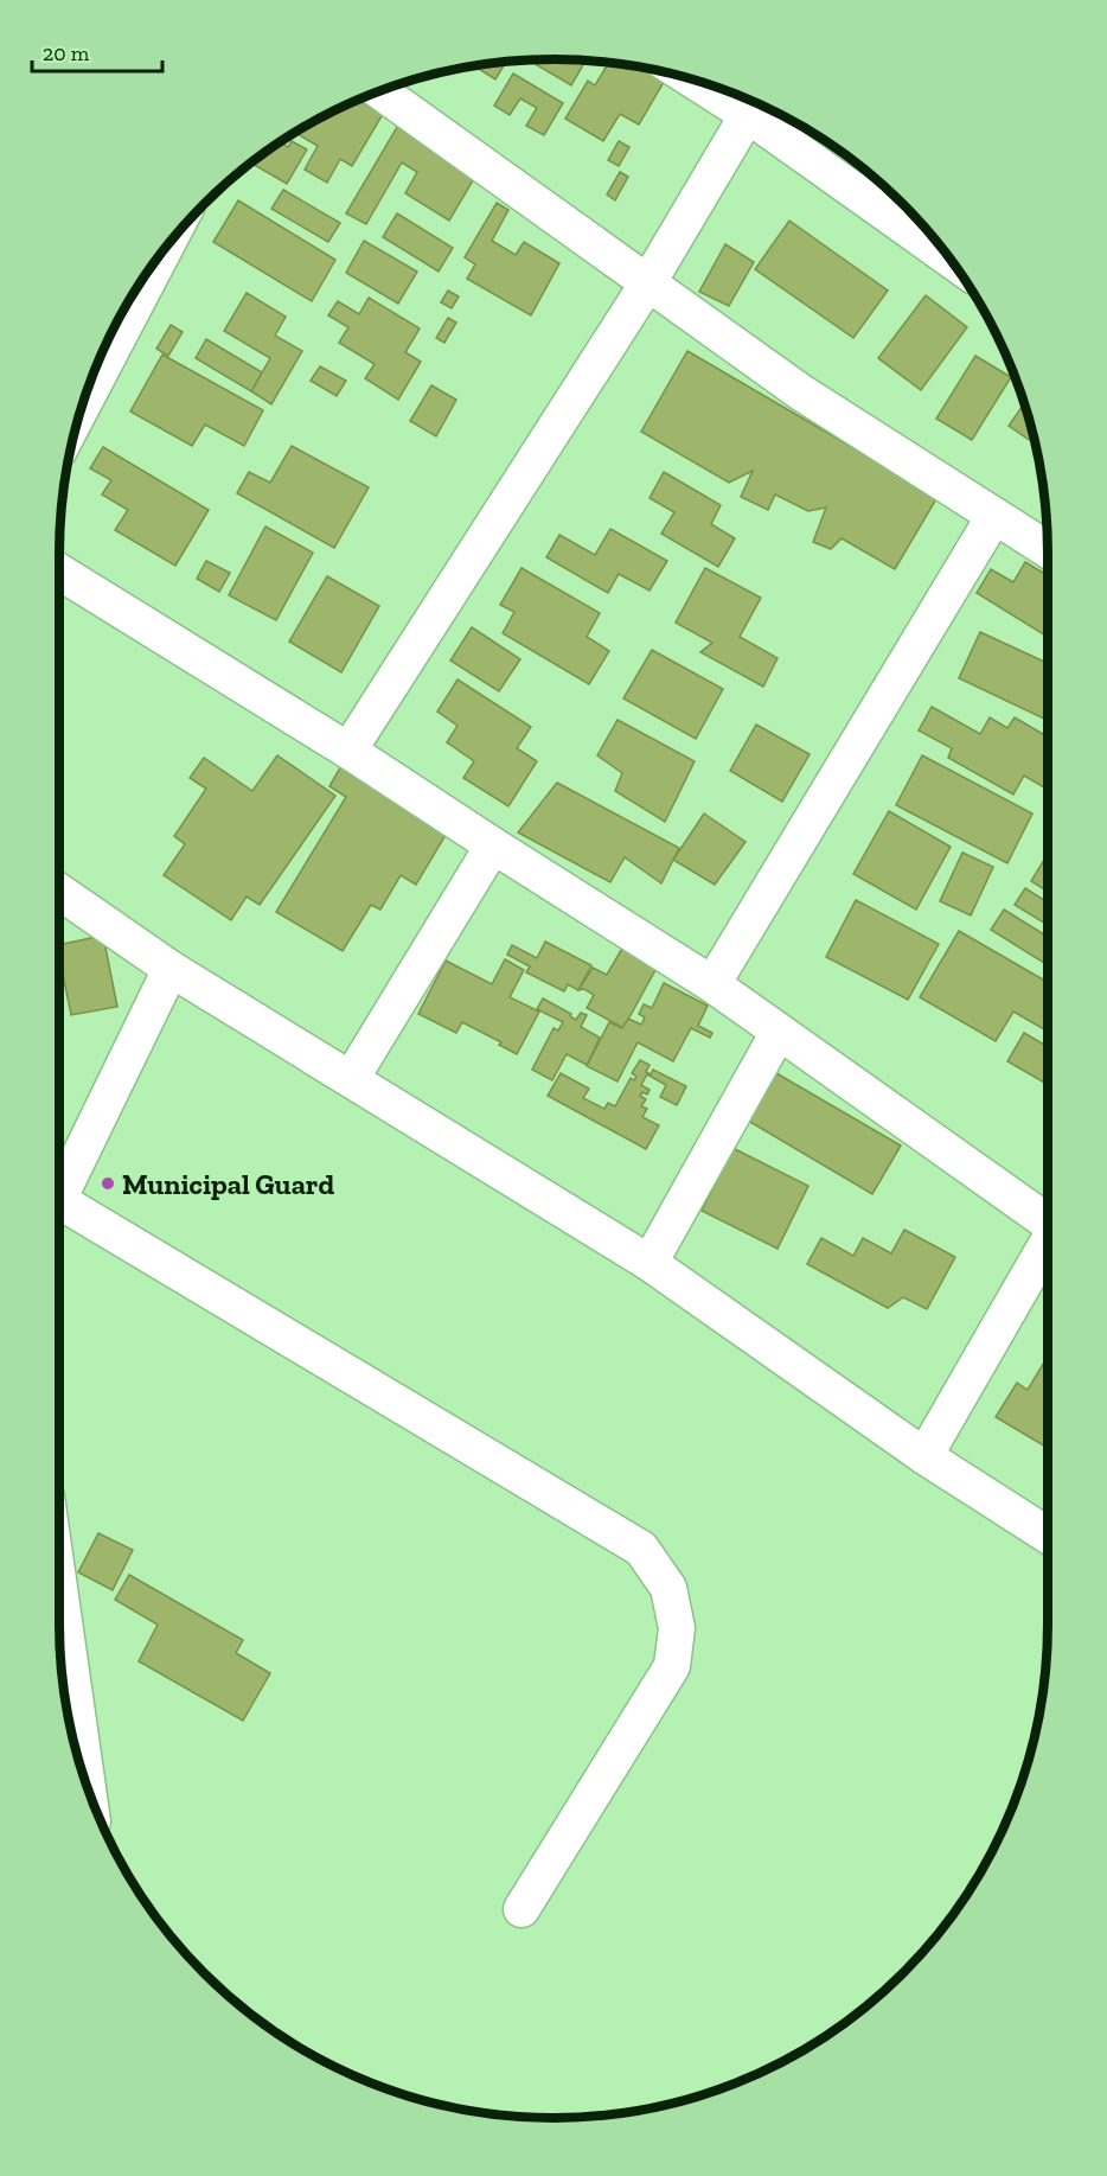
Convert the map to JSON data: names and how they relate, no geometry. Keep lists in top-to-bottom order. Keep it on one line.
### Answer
{"places":["Municipal Guard"],"scale_bar":"20 m"}
